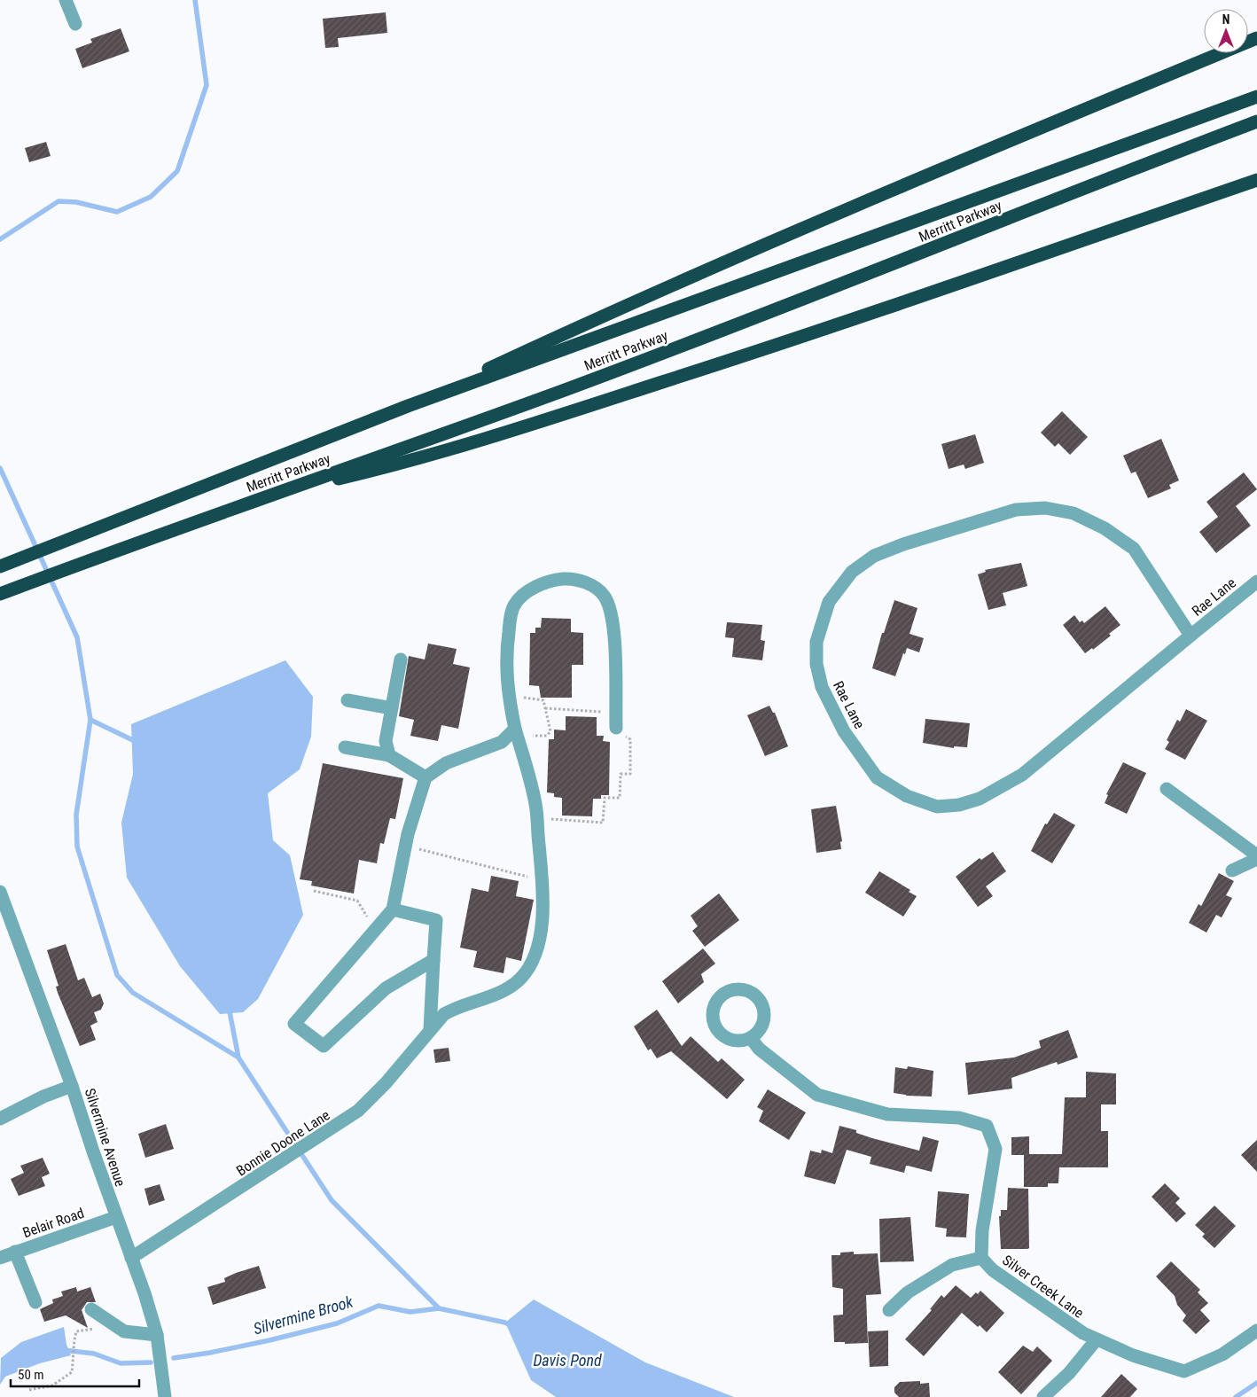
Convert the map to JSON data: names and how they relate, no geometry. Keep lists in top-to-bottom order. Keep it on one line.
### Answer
{"streets":{"highway":["Merritt Parkway"],"street":["Rae Lane","Silvermine Avenue","Bonnie Doone Lane","Belair Road","Silver Creek Lane"]},"crossings":[["Silvermine Avenue","Bonnie Doone Lane"],["Silvermine Avenue","Belair Road"]],"water":["Silvermine Brook","Davis Pond"],"scale_bar":"50 m","north":"top"}
